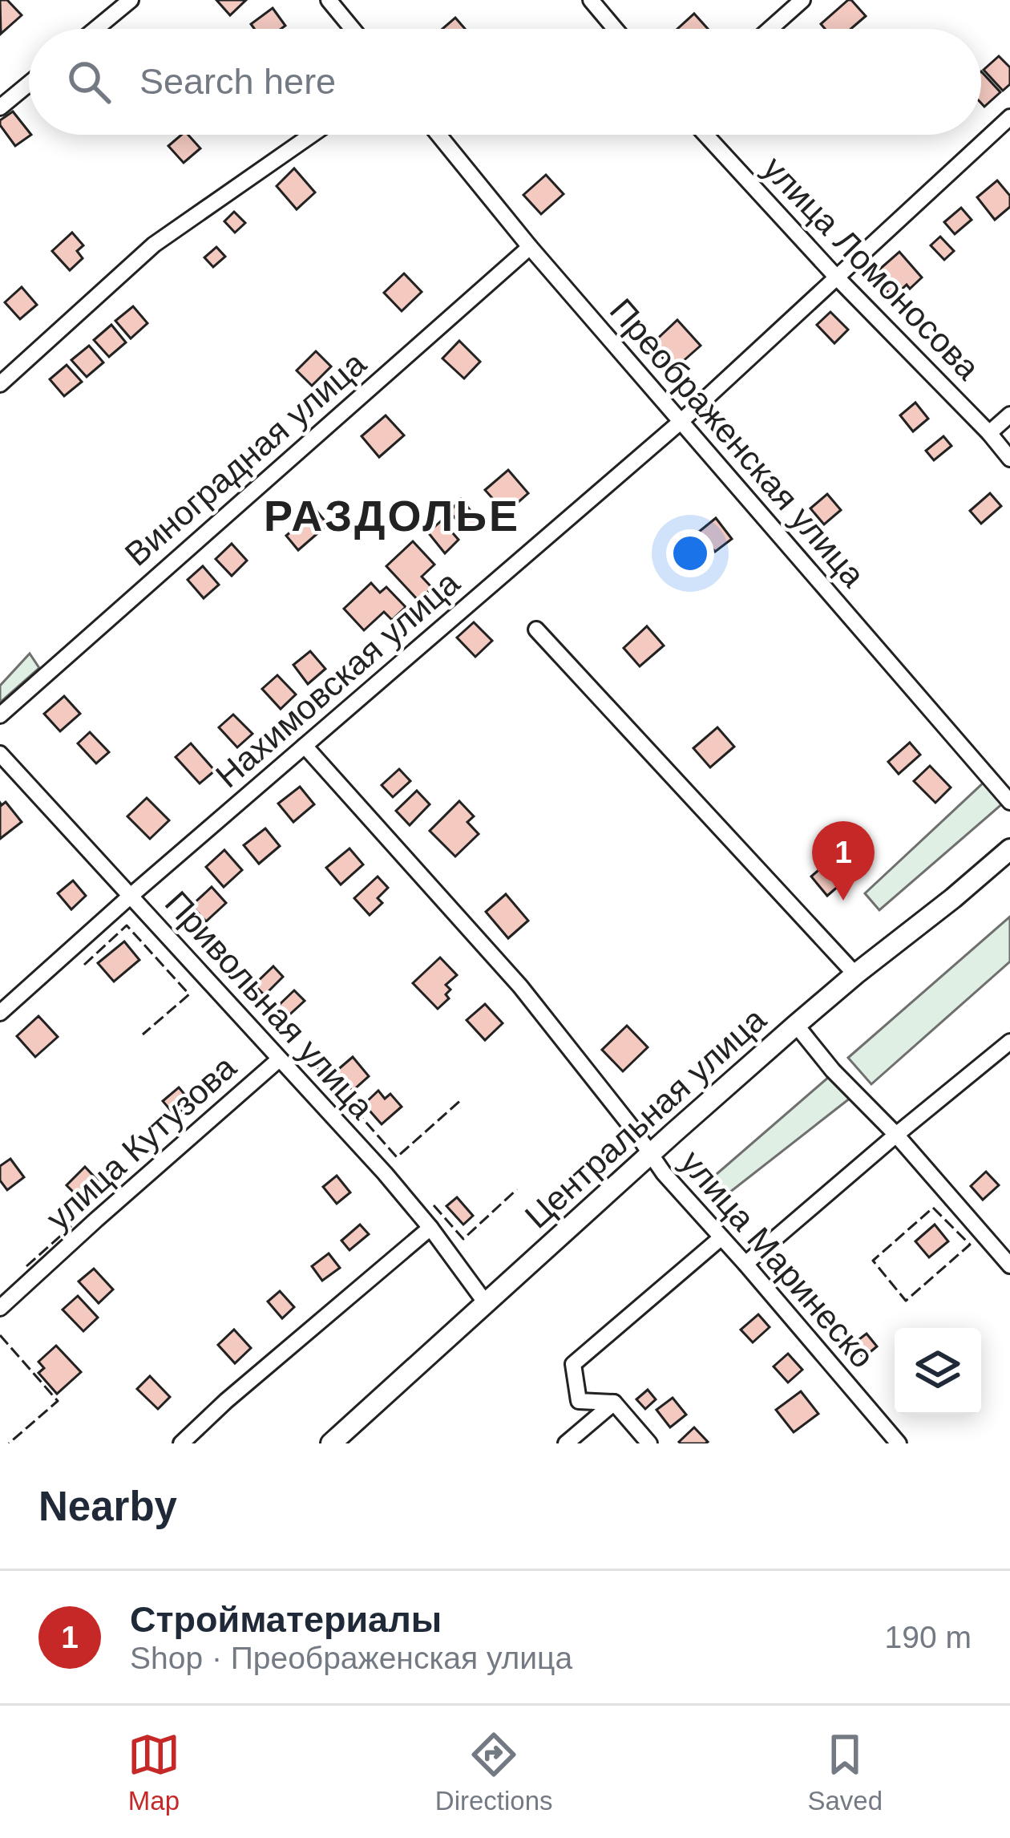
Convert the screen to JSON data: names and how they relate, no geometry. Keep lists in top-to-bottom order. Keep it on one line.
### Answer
{"streets":{"main road":["Центральная улица"],"street":["улица Ломоносова","Преображенская улица","Виноградная улица","Нахимовская улица","Привольная улица","улица Кутузова","улица Маринеско"]},"crossings":[["улица Ломоносова","Нахимовская улица"],["Преображенская улица","Виноградная улица"],["Преображенская улица","Нахимовская улица"],["Нахимовская улица","Привольная улица"],["Привольная улица","Центральная улица"],["Привольная улица","улица Кутузова"],["Центральная улица","улица Маринеско"]],"districts":["РАЗДОЛЬЕ"],"page":{"search":"Search here","pins":"1","heading":"Nearby","list":[{"mark":"1","name":"Стройматериалы","note":"Shop · Преображенская улица","value":"190 m"}],"nav":["Map","Directions","Saved"]}}
